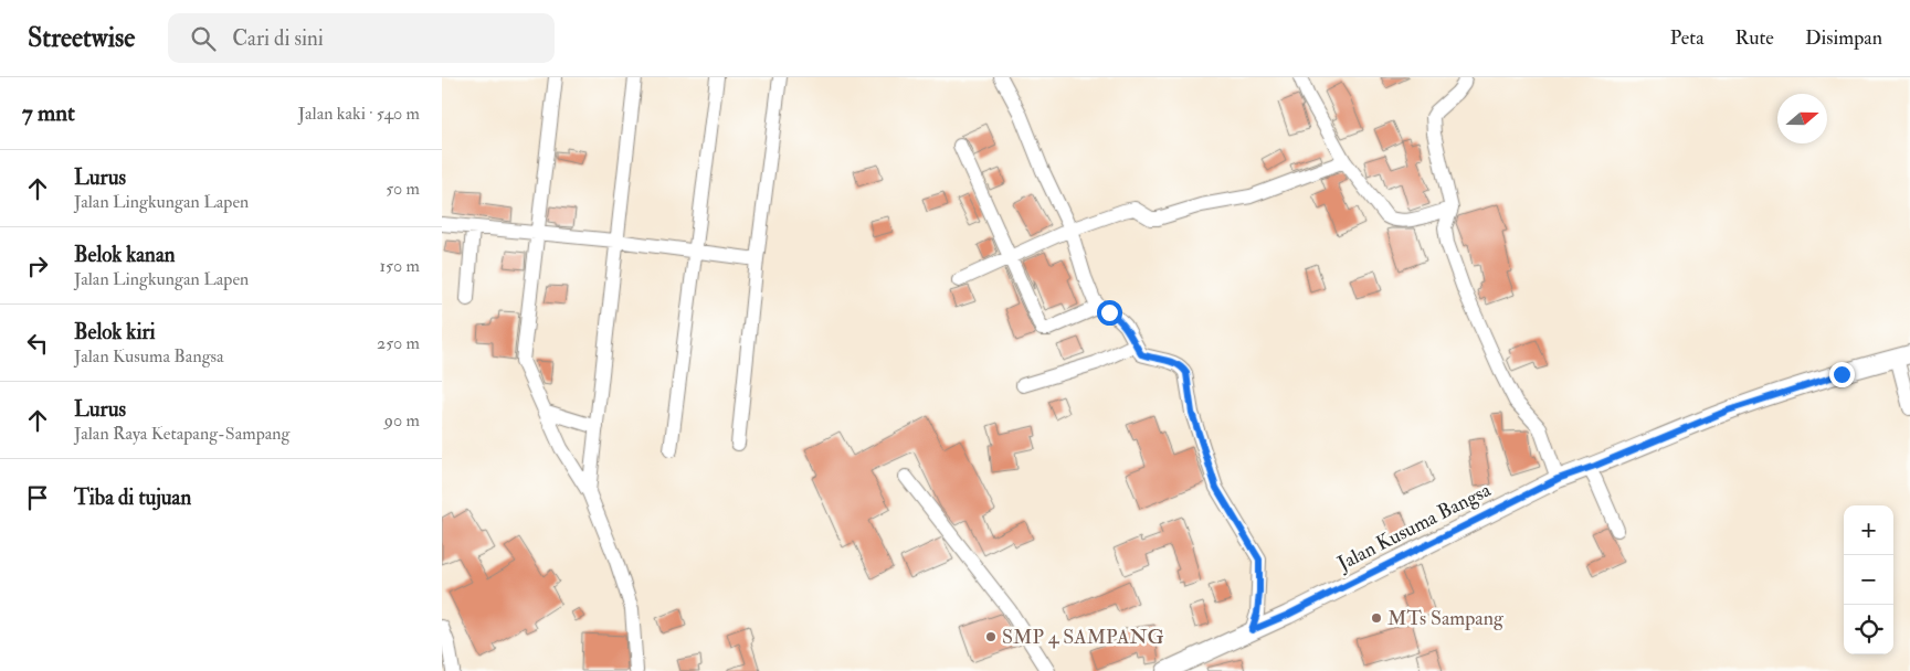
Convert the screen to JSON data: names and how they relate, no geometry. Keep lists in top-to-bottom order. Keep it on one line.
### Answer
{"streets":{"main road":["Jalan Kusuma Bangsa"]},"places":["MTs Sampang","SMP 4 SAMPANG"],"north":"right","page":{"header":"Streetwise","search":"Cari di sini","nav":["Peta","Rute","Disimpan"],"heading":["7 mnt","Jalan kaki · 540 m"],"list":[["Lurus","Jalan Lingkungan Lapen","50 m"],["Belok kanan","Jalan Lingkungan Lapen","150 m"],["Belok kiri","Jalan Kusuma Bangsa","250 m"],["Lurus","Jalan Raya Ketapang-Sampang","90 m"],"Tiba di tujuan"],"map_buttons":["+","−"]}}
